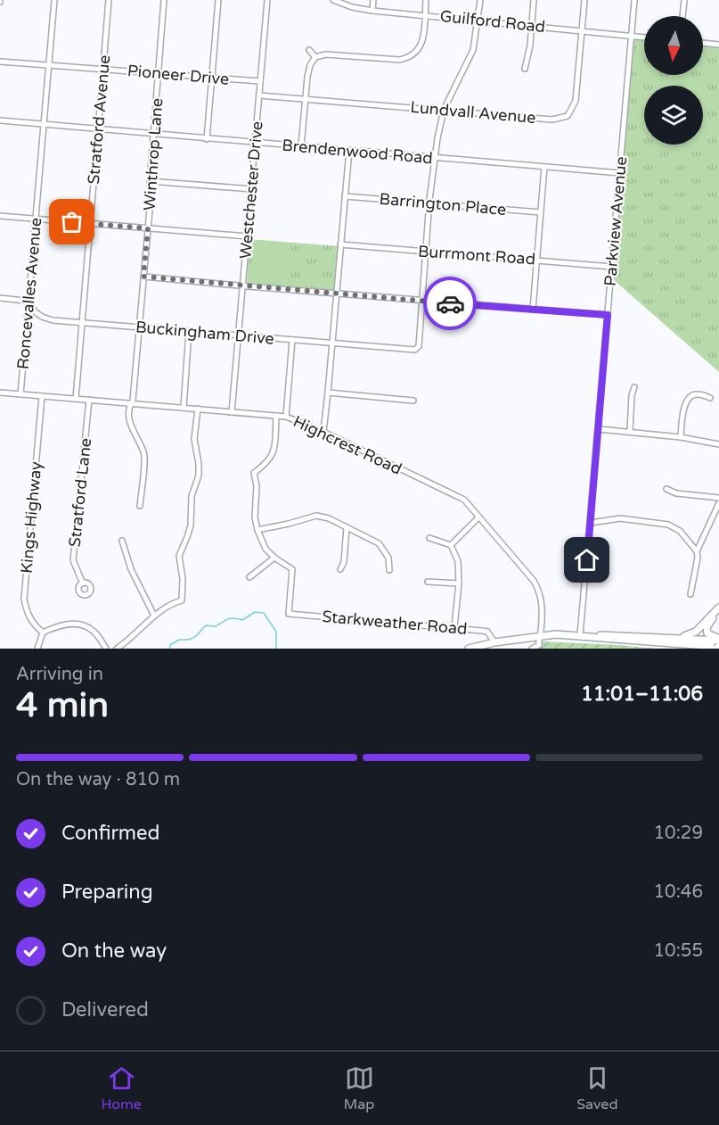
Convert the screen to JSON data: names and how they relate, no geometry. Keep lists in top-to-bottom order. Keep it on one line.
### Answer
{"streets":{"street":["Guilford Road","Pioneer Drive","Lundvall Avenue","Stratford Avenue","Brendenwood Road","Winthrop Lane","Westchester Drive","Barrington Place","Parkview Avenue","Burrmont Road","Roncevalles Avenue","Buckingham Drive","Highcrest Road","Stratford Lane","Kings Highway","Starkweather Road"]},"crossings":[["Guilford Road","Lundvall Avenue"],["Guilford Road","Parkview Avenue"],["Pioneer Drive","Stratford Avenue"],["Pioneer Drive","Winthrop Lane"],["Pioneer Drive","Westchester Drive"],["Pioneer Drive","Roncevalles Avenue"],["Lundvall Avenue","Westchester Drive"],["Stratford Avenue","Brendenwood Road"],["Stratford Avenue","Buckingham Drive"],["Stratford Avenue","Highcrest Road"],["Brendenwood Road","Winthrop Lane"],["Brendenwood Road","Westchester Drive"],["Brendenwood Road","Parkview Avenue"],["Brendenwood Road","Roncevalles Avenue"],["Winthrop Lane","Buckingham Drive"],["Winthrop Lane","Highcrest Road"],["Westchester Drive","Buckingham Drive"],["Westchester Drive","Highcrest Road"],["Parkview Avenue","Burrmont Road"],["Roncevalles Avenue","Buckingham Drive"],["Roncevalles Avenue","Highcrest Road"],["Highcrest Road","Stratford Lane"],["Highcrest Road","Kings Highway"]],"north":"bottom","page":{"heading":["4 min","Arriving in","11:01–11:06"],"bar":"On the way · 810 m","list":[["Confirmed","10:29"],["Preparing","10:46"],["On the way","10:55"],"Delivered"],"tabs":["Home","Map","Saved"]}}
